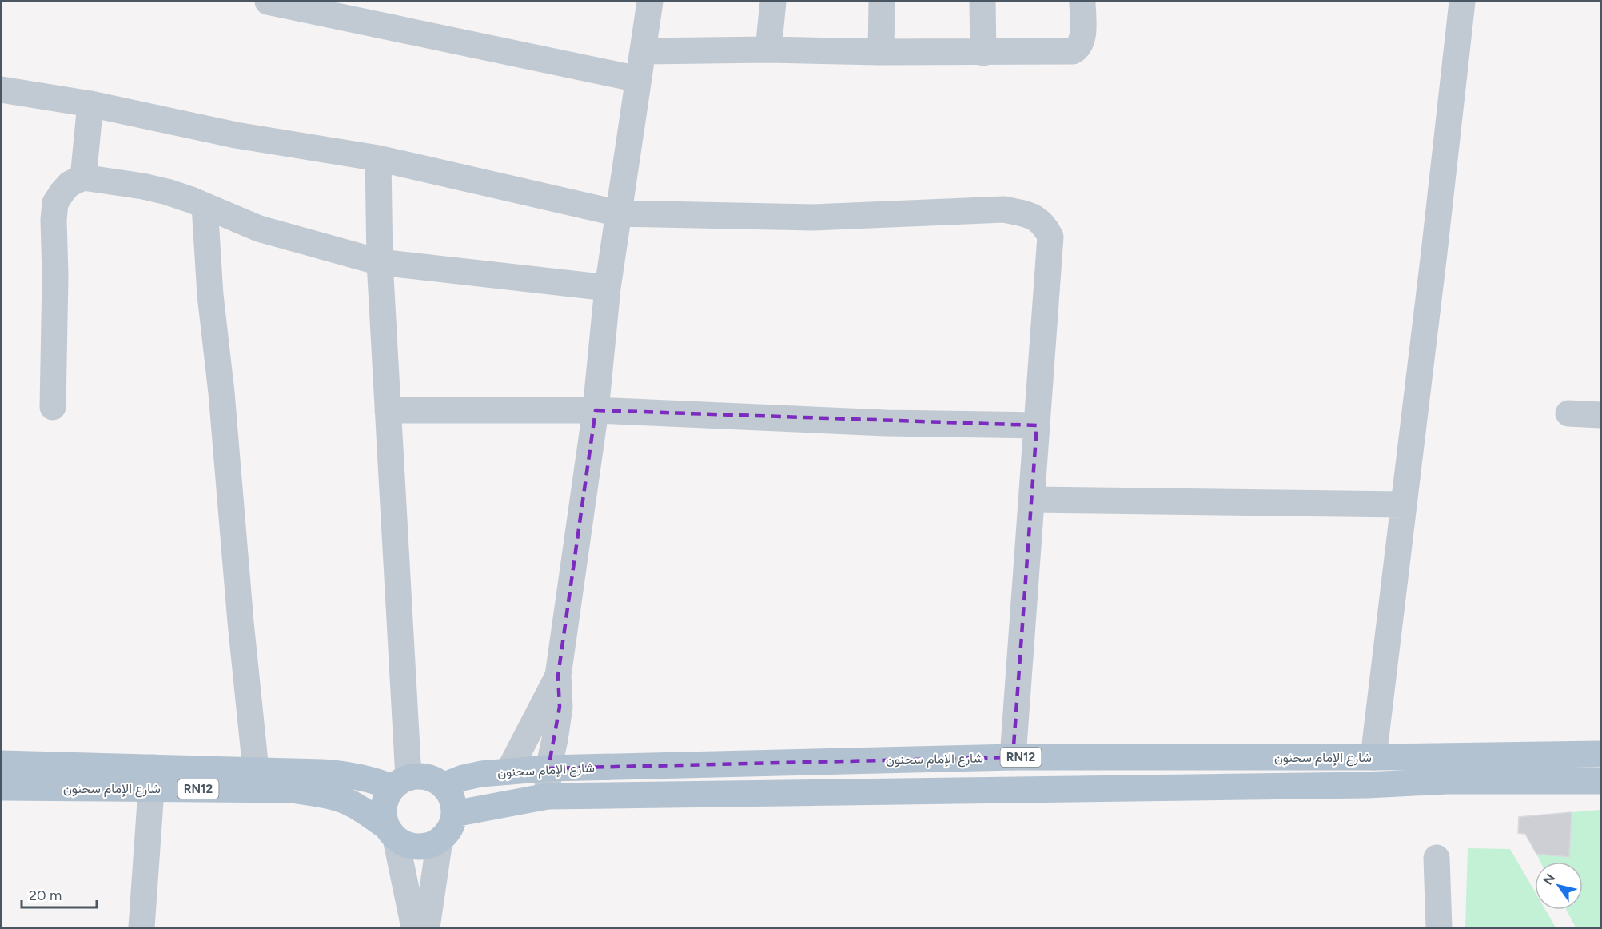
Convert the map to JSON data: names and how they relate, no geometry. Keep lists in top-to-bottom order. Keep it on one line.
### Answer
{"streets":{"main road":["RN12","شارع الإمام سحنون"]},"crossings":[["RN12","شارع الإمام سحنون"]],"scale_bar":"20 m","north":"top left"}
